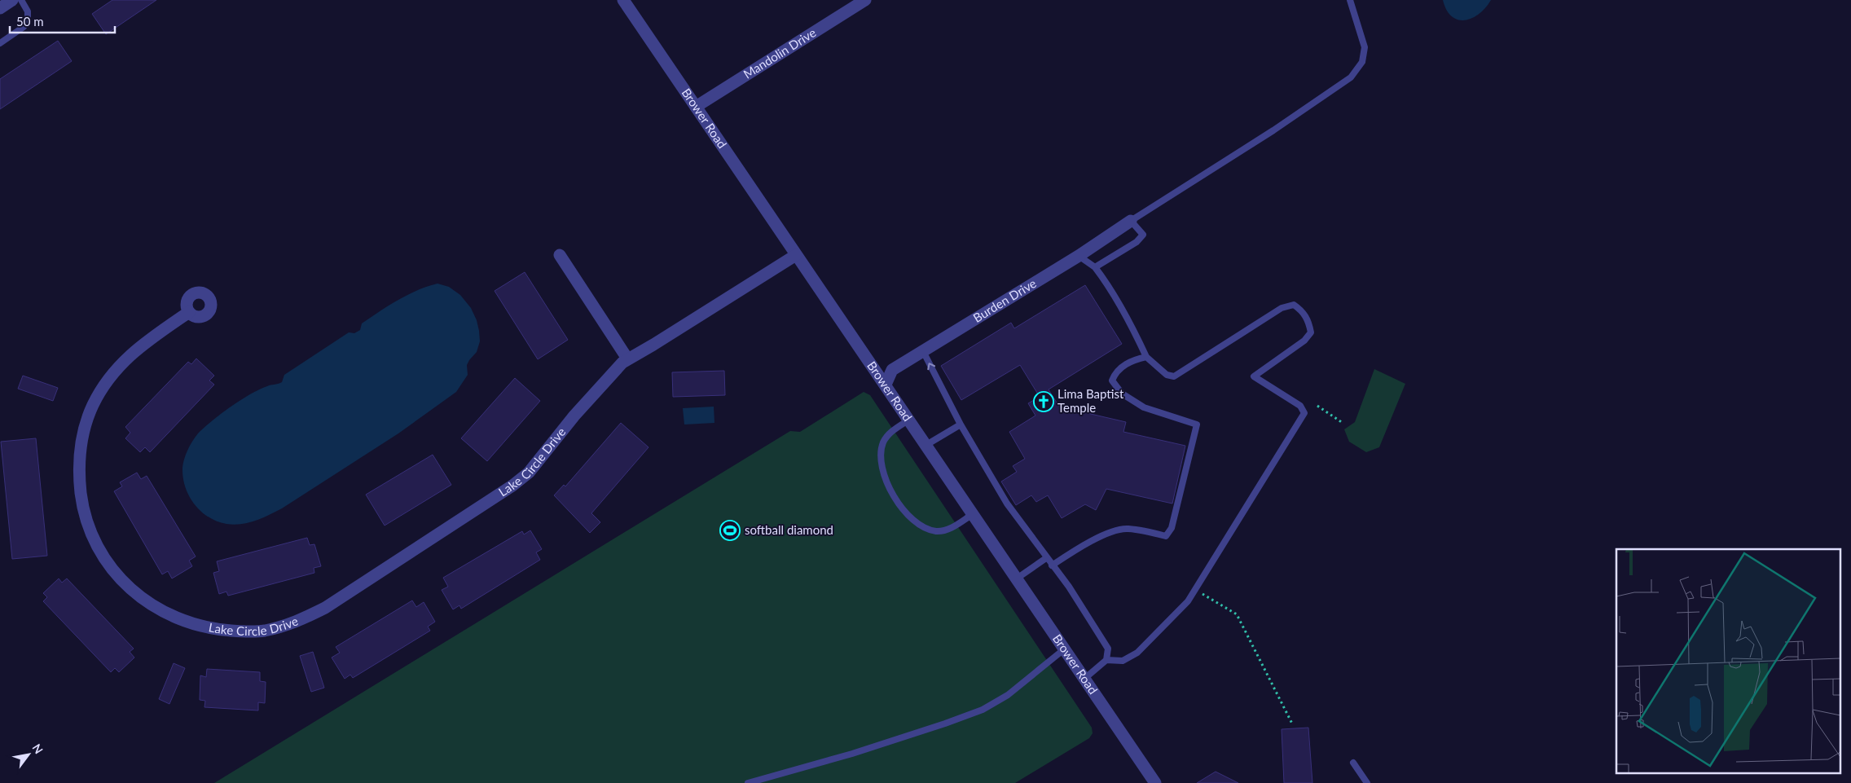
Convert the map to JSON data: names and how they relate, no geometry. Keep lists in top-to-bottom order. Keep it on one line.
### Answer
{"streets":{"street":["Mandolin Drive","Brower Road","Burden Drive","Lake Circle Drive"]},"crossings":[["Mandolin Drive","Brower Road"],["Brower Road","Burden Drive"],["Brower Road","Lake Circle Drive"]],"places":{"church":["Lima Baptist Temple"],"sports":["softball diamond"]},"scale_bar":"50 m","north":"top right"}
